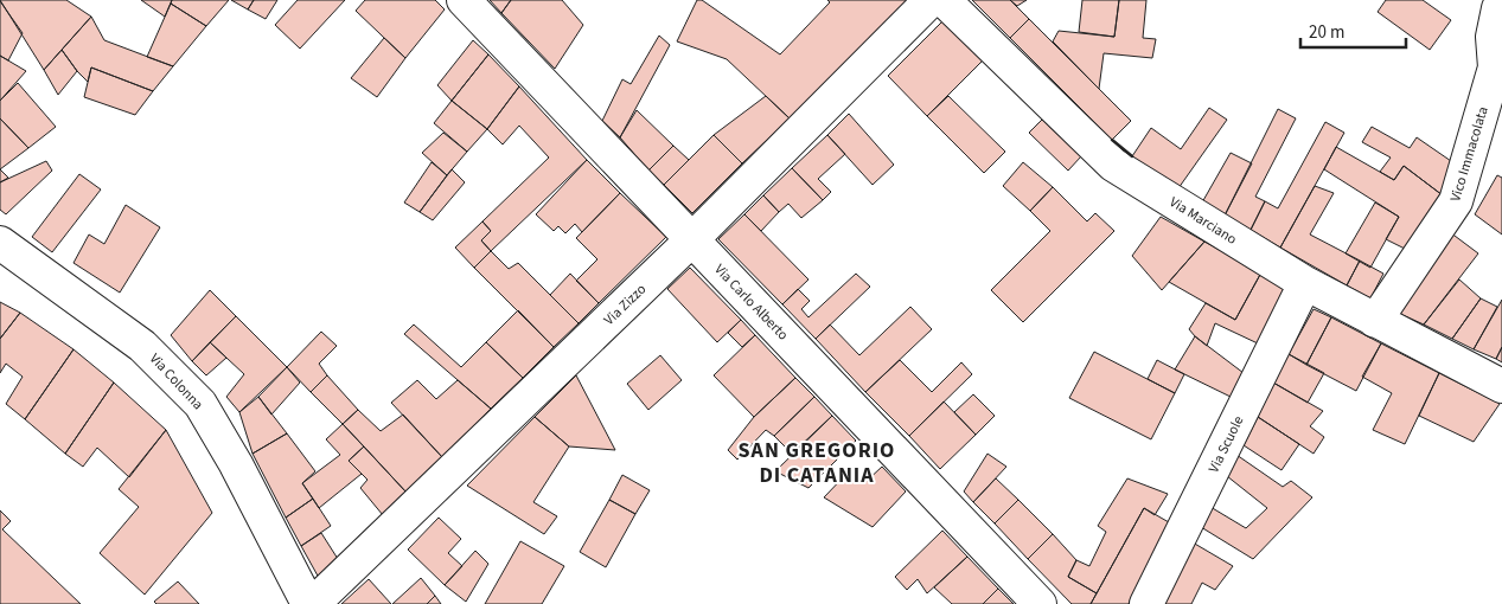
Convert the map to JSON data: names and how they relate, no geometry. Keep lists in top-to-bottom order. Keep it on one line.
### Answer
{"streets":{"street":["Vico Immacolata","Via Marciano","Via Carlo Alberto","Via Zizzo","Via Colonna","Via Scuole"]},"crossings":[["Vico Immacolata","Via Marciano"],["Via Marciano","Via Scuole"],["Via Carlo Alberto","Via Zizzo"],["Via Zizzo","Via Colonna"]],"districts":["SAN GREGORIO DI CATANIA"],"scale_bar":"20 m"}
